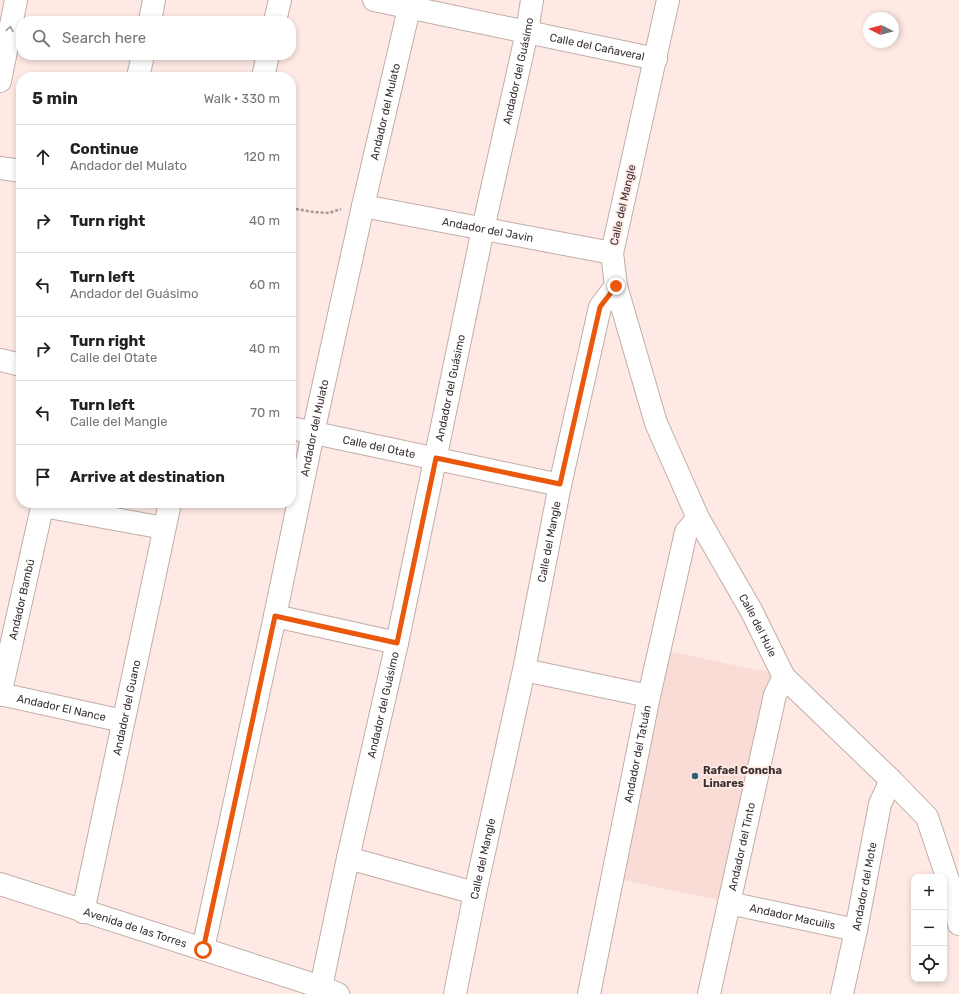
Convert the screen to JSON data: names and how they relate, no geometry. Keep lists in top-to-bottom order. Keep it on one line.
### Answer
{"streets":{"street":["Calle del Cañaveral","Andador del Guásimo","Andador del Mulato","Calle del Mangle","Andador del Javin","Calle del Otate","Andador Bambú","Calle del Hule","Andador del Guano","Andador El Nance","Andador del Tatuán","Andador del Tinto","Andador del Mote","Andador Macuilis","Avenida de las Torres"]},"crossings":[["Calle del Cañaveral","Andador del Guásimo"],["Calle del Cañaveral","Andador del Mulato"],["Calle del Cañaveral","Calle del Mangle"],["Andador del Guásimo","Andador del Javin"],["Andador del Guásimo","Calle del Otate"],["Andador del Guásimo","Avenida de las Torres"],["Andador del Mulato","Andador del Javin"],["Andador del Mulato","Calle del Otate"],["Andador del Mulato","Avenida de las Torres"],["Calle del Mangle","Andador del Javin"],["Calle del Mangle","Calle del Otate"],["Calle del Mangle","Calle del Hule"],["Andador Bambú","Andador El Nance"],["Calle del Hule","Andador del Tatuán"],["Calle del Hule","Andador del Tinto"],["Calle del Hule","Andador del Mote"],["Andador del Guano","Andador El Nance"],["Andador del Guano","Avenida de las Torres"],["Andador del Tinto","Andador Macuilis"],["Andador del Mote","Andador Macuilis"]],"places":["Rafael Concha Linares"],"north":"left","page":{"search":"Search here","heading":["5 min","Walk · 330 m"],"list":[["Continue","Andador del Mulato","120 m"],["Turn right","40 m"],["Turn left","Andador del Guásimo","60 m"],["Turn right","Calle del Otate","40 m"],["Turn left","Calle del Mangle","70 m"],"Arrive at destination"],"map_buttons":["+","−"]}}
